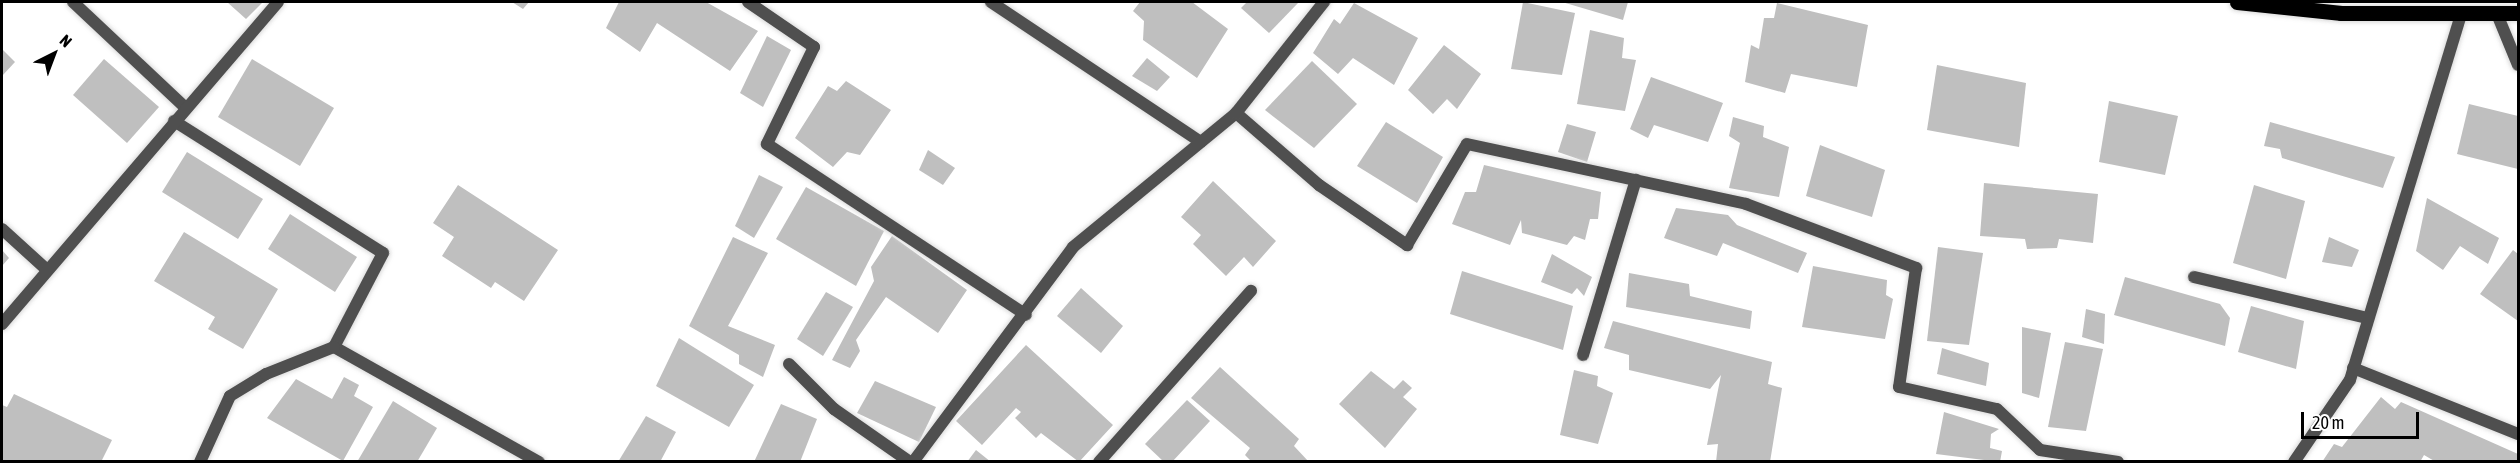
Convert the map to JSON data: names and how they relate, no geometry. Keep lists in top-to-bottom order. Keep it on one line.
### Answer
{"scale_bar":"20 m","north":"top right"}
